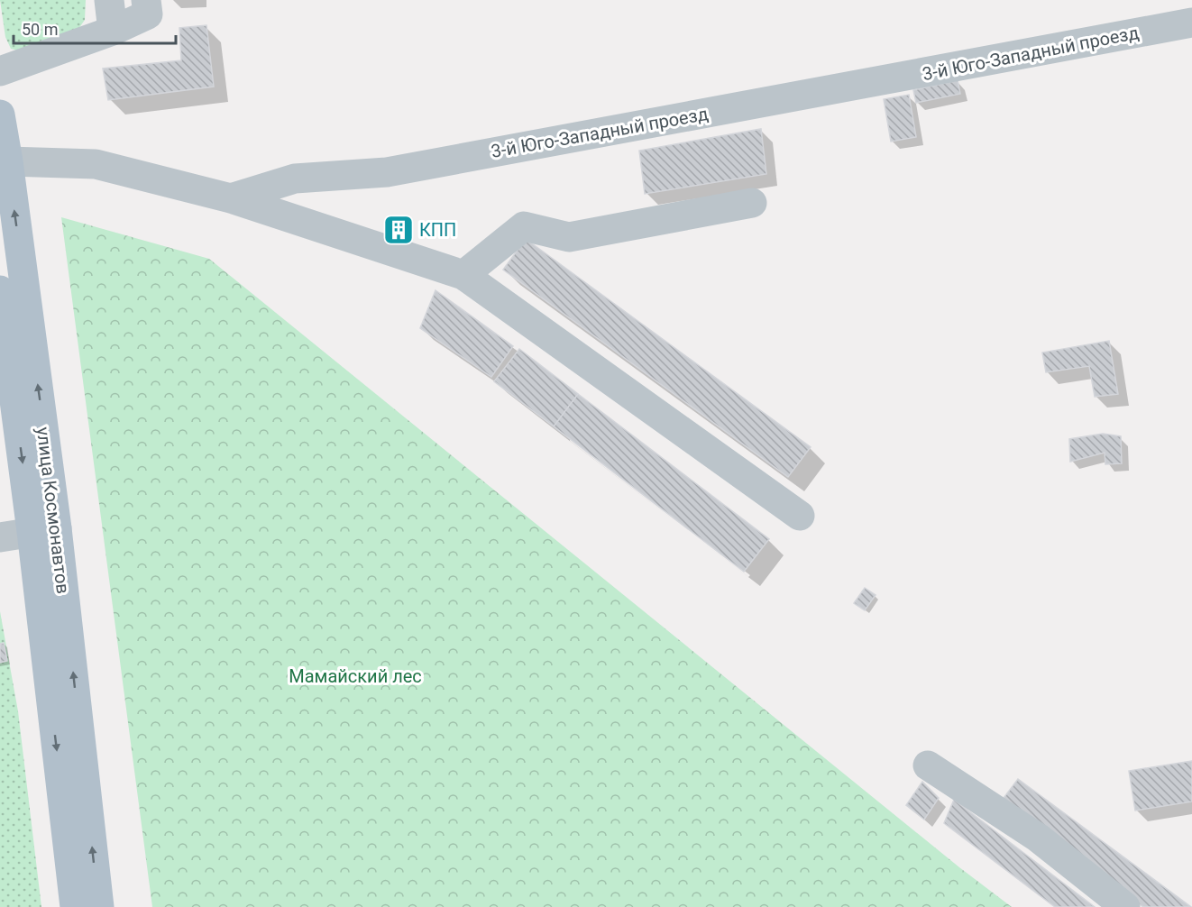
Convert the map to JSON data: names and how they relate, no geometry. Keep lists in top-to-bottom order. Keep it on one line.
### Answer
{"streets":{"main road":["улица Космонавтов"],"street":["3-й Юго-Западный проезд"]},"parks":["Мамайский лес"],"places":{"building":["КПП"]},"scale_bar":"50 m"}
